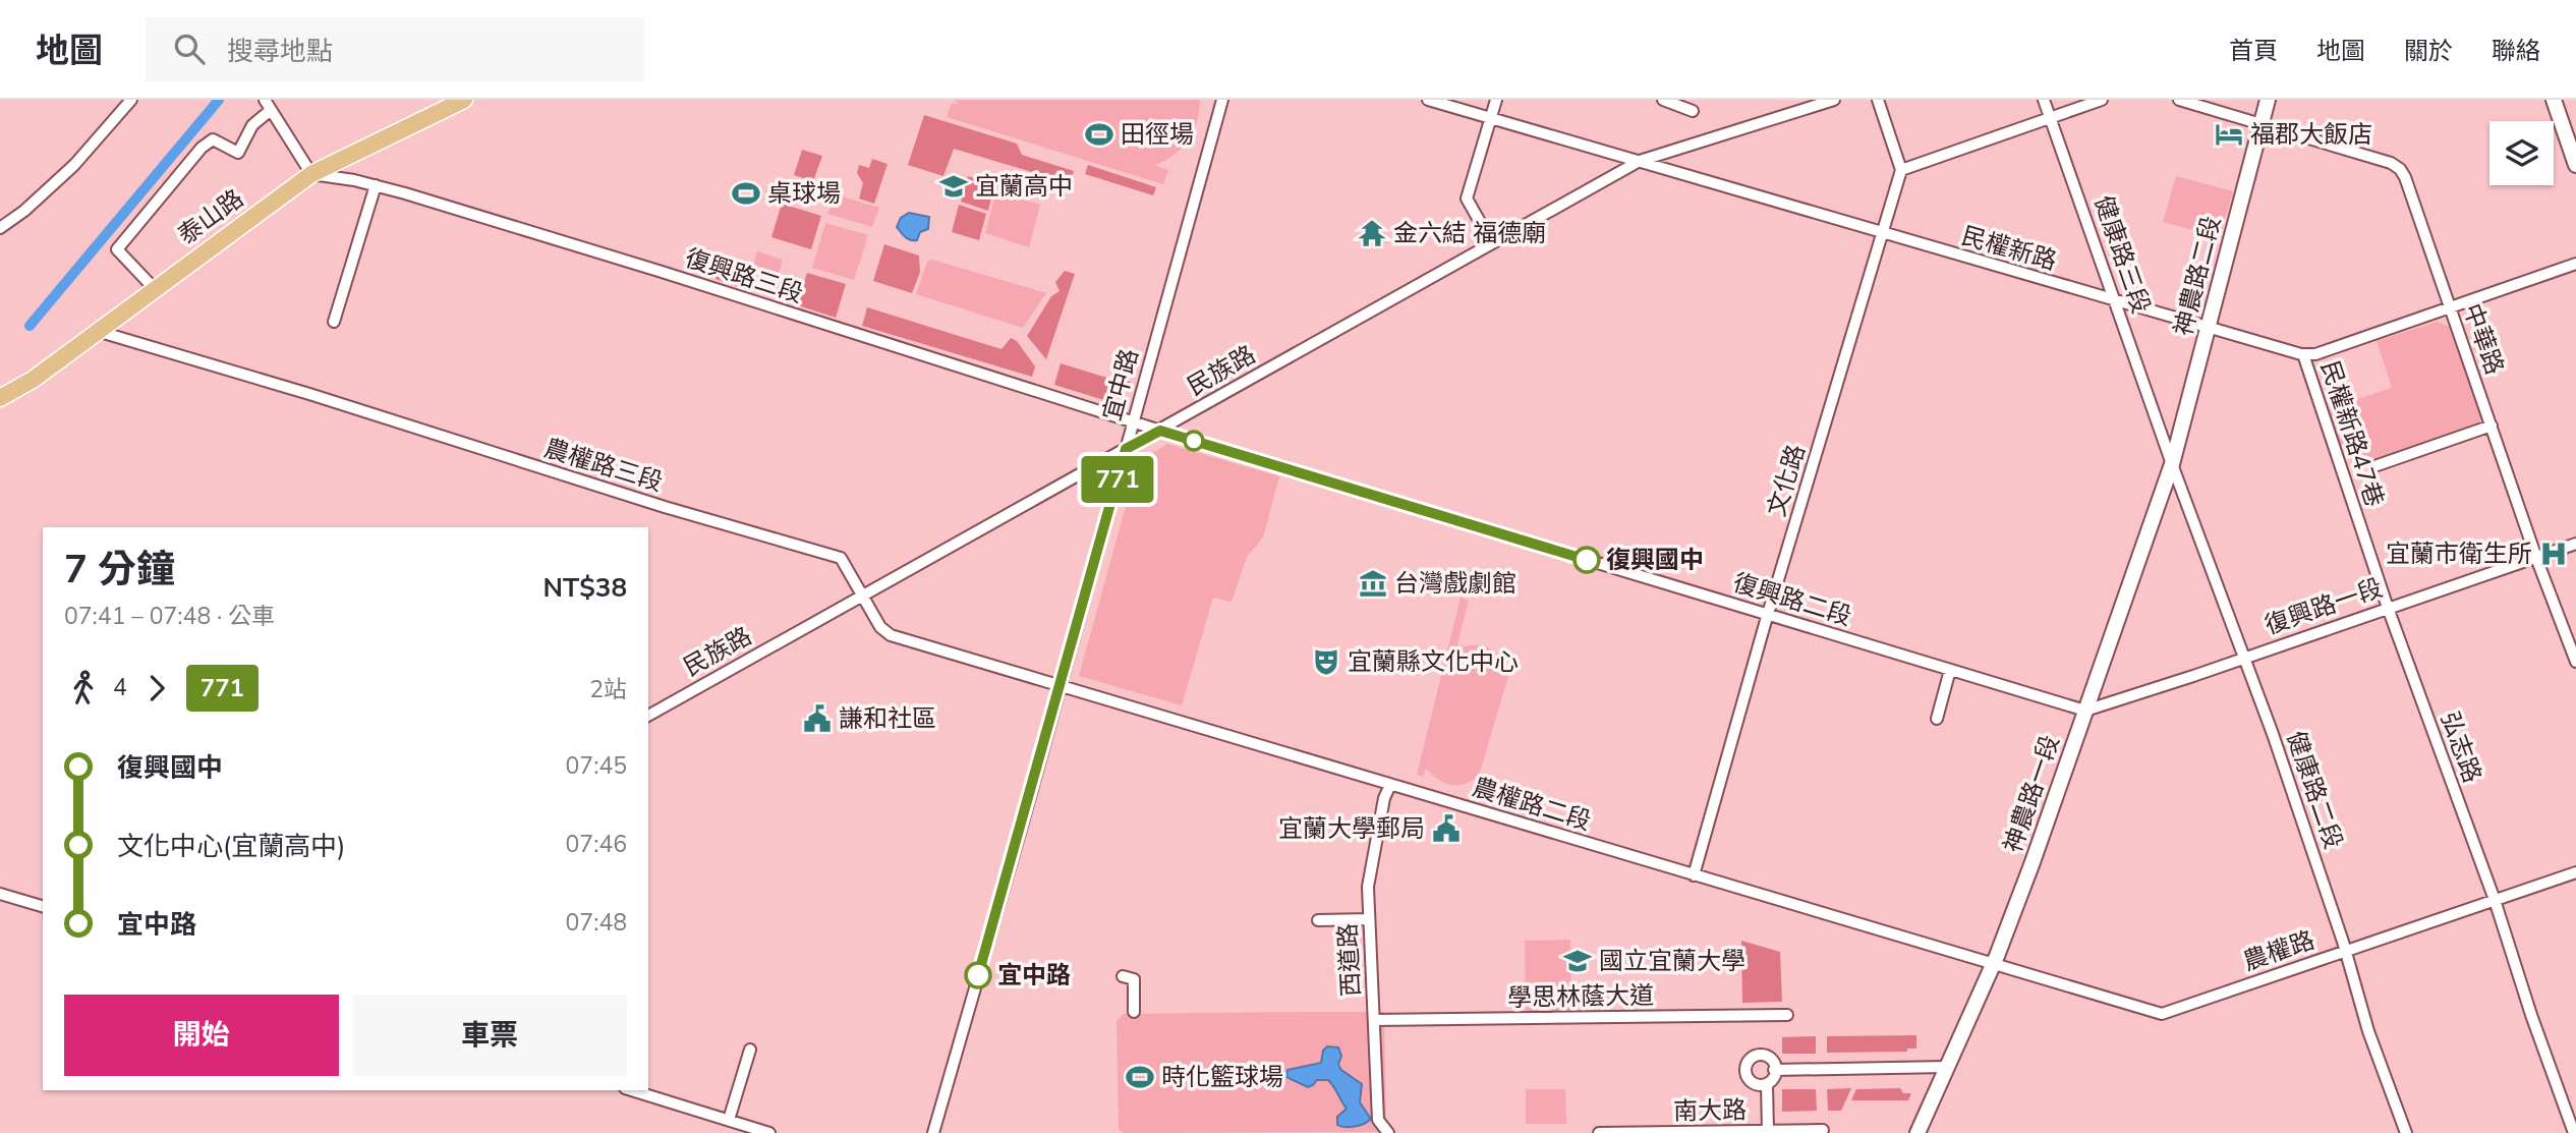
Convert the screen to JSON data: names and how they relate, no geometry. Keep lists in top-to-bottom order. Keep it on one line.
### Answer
{"streets":{"main road":["泰山路"],"street":["民權新路","健康路三段","復興路三段","神農路二段","中華路","民族路","宜中路","民權新路47巷","農權路三段","文化路","復興路二段","復興路一段","弘志路","健康路二段","神農路一段","農權路二段","農權路","西道路","學思林蔭大道","南大路"]},"crossings":[["泰山路","復興路三段"],["泰山路","農權路三段"],["民權新路","健康路三段"],["民權新路","神農路二段"],["民權新路","中華路"],["民權新路","民族路"],["民權新路","民權新路47巷"],["民權新路","文化路"],["健康路三段","神農路二段"],["健康路三段","健康路二段"],["健康路三段","神農路一段"],["復興路三段","民族路"],["復興路三段","宜中路"],["復興路三段","復興路二段"],["神農路二段","中華路"],["神農路二段","健康路二段"],["神農路二段","神農路一段"],["中華路","復興路一段"],["民族路","宜中路"],["民族路","農權路三段"],["民族路","復興路二段"],["宜中路","農權路三段"],["宜中路","農權路二段"],["民權新路47巷","復興路一段"],["民權新路47巷","弘志路"],["農權路三段","農權路二段"],["文化路","復興路二段"],["文化路","農權路二段"],["復興路二段","復興路一段"],["復興路二段","神農路一段"],["復興路一段","弘志路"],["復興路一段","健康路二段"],["復興路一段","神農路一段"],["弘志路","農權路"],["健康路二段","神農路一段"],["健康路二段","農權路"],["神農路一段","農權路二段"],["神農路一段","農權路"],["農權路二段","農權路"],["農權路二段","西道路"],["西道路","學思林蔭大道"]],"places":{"sports":["田徑場","桌球場","時化籃球場"],"hotel":["福郡大飯店"],"school or university":["宜蘭高中","國立宜蘭大學"],"temple":["金六結 福德廟"],"hospital":["宜蘭市衛生所"],"other":["復興國中","宜中路"],"museum":["台灣戲劇館"],"theatre":["宜蘭縣文化中心"],"public building":["謙和社區","宜蘭大學郵局"]},"lines":["bus line 771"],"page":{"header":"地圖","search":"搜尋地點","nav":["首頁","地圖","關於","聯絡"],"on_map":"771","heading":["7 分鐘","07:41 – 07:48 · 公車","NT$38"],"legs":["4","771","2站"],"list":[{"name":"復興國中","value":"07:45"},{"name":"文化中心(宜蘭高中)","value":"07:46"},{"name":"宜中路","value":"07:48"}],"buttons":["開始","車票"]}}
